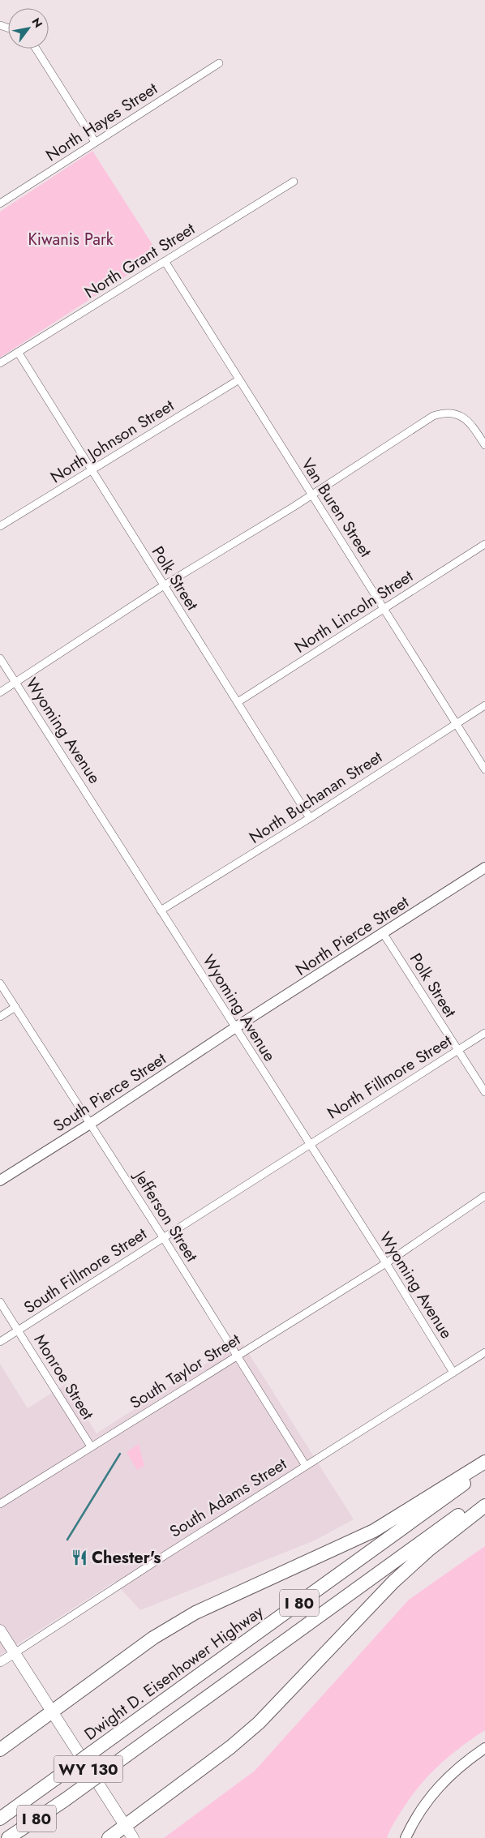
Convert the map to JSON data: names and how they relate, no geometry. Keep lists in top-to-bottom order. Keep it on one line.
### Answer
{"streets":{"highway":["I 80","Dwight D. Eisenhower Highway"],"main road":["North Pierce Street","South Pierce Street","WY 130"],"street":["North Hayes Street","North Grant Street","North Johnson Street","Van Buren Street","Polk Street","North Lincoln Street","Wyoming Avenue","North Buchanan Street","North Fillmore Street","Jefferson Street","South Fillmore Street","South Taylor Street","Monroe Street","South Adams Street"]},"crossings":[["North Grant Street","Van Buren Street"],["North Grant Street","Polk Street"],["North Johnson Street","Van Buren Street"],["North Johnson Street","Polk Street"],["Van Buren Street","North Lincoln Street"],["Van Buren Street","North Buchanan Street"],["Polk Street","North Lincoln Street"],["Polk Street","North Buchanan Street"],["Polk Street","North Pierce Street"],["Polk Street","North Fillmore Street"],["Wyoming Avenue","North Buchanan Street"],["Wyoming Avenue","North Pierce Street"],["Wyoming Avenue","North Fillmore Street"],["Wyoming Avenue","South Pierce Street"],["Wyoming Avenue","South Fillmore Street"],["Wyoming Avenue","South Taylor Street"],["Wyoming Avenue","South Adams Street"],["North Pierce Street","South Pierce Street"],["North Fillmore Street","South Fillmore Street"],["South Pierce Street","Jefferson Street"],["Jefferson Street","South Fillmore Street"],["Jefferson Street","South Taylor Street"],["Jefferson Street","South Adams Street"],["South Fillmore Street","Monroe Street"],["South Taylor Street","Monroe Street"],["South Adams Street","WY 130"]],"parks":["Kiwanis Park"],"places":{"restaurant":["Chester's"]},"north":"top right"}
